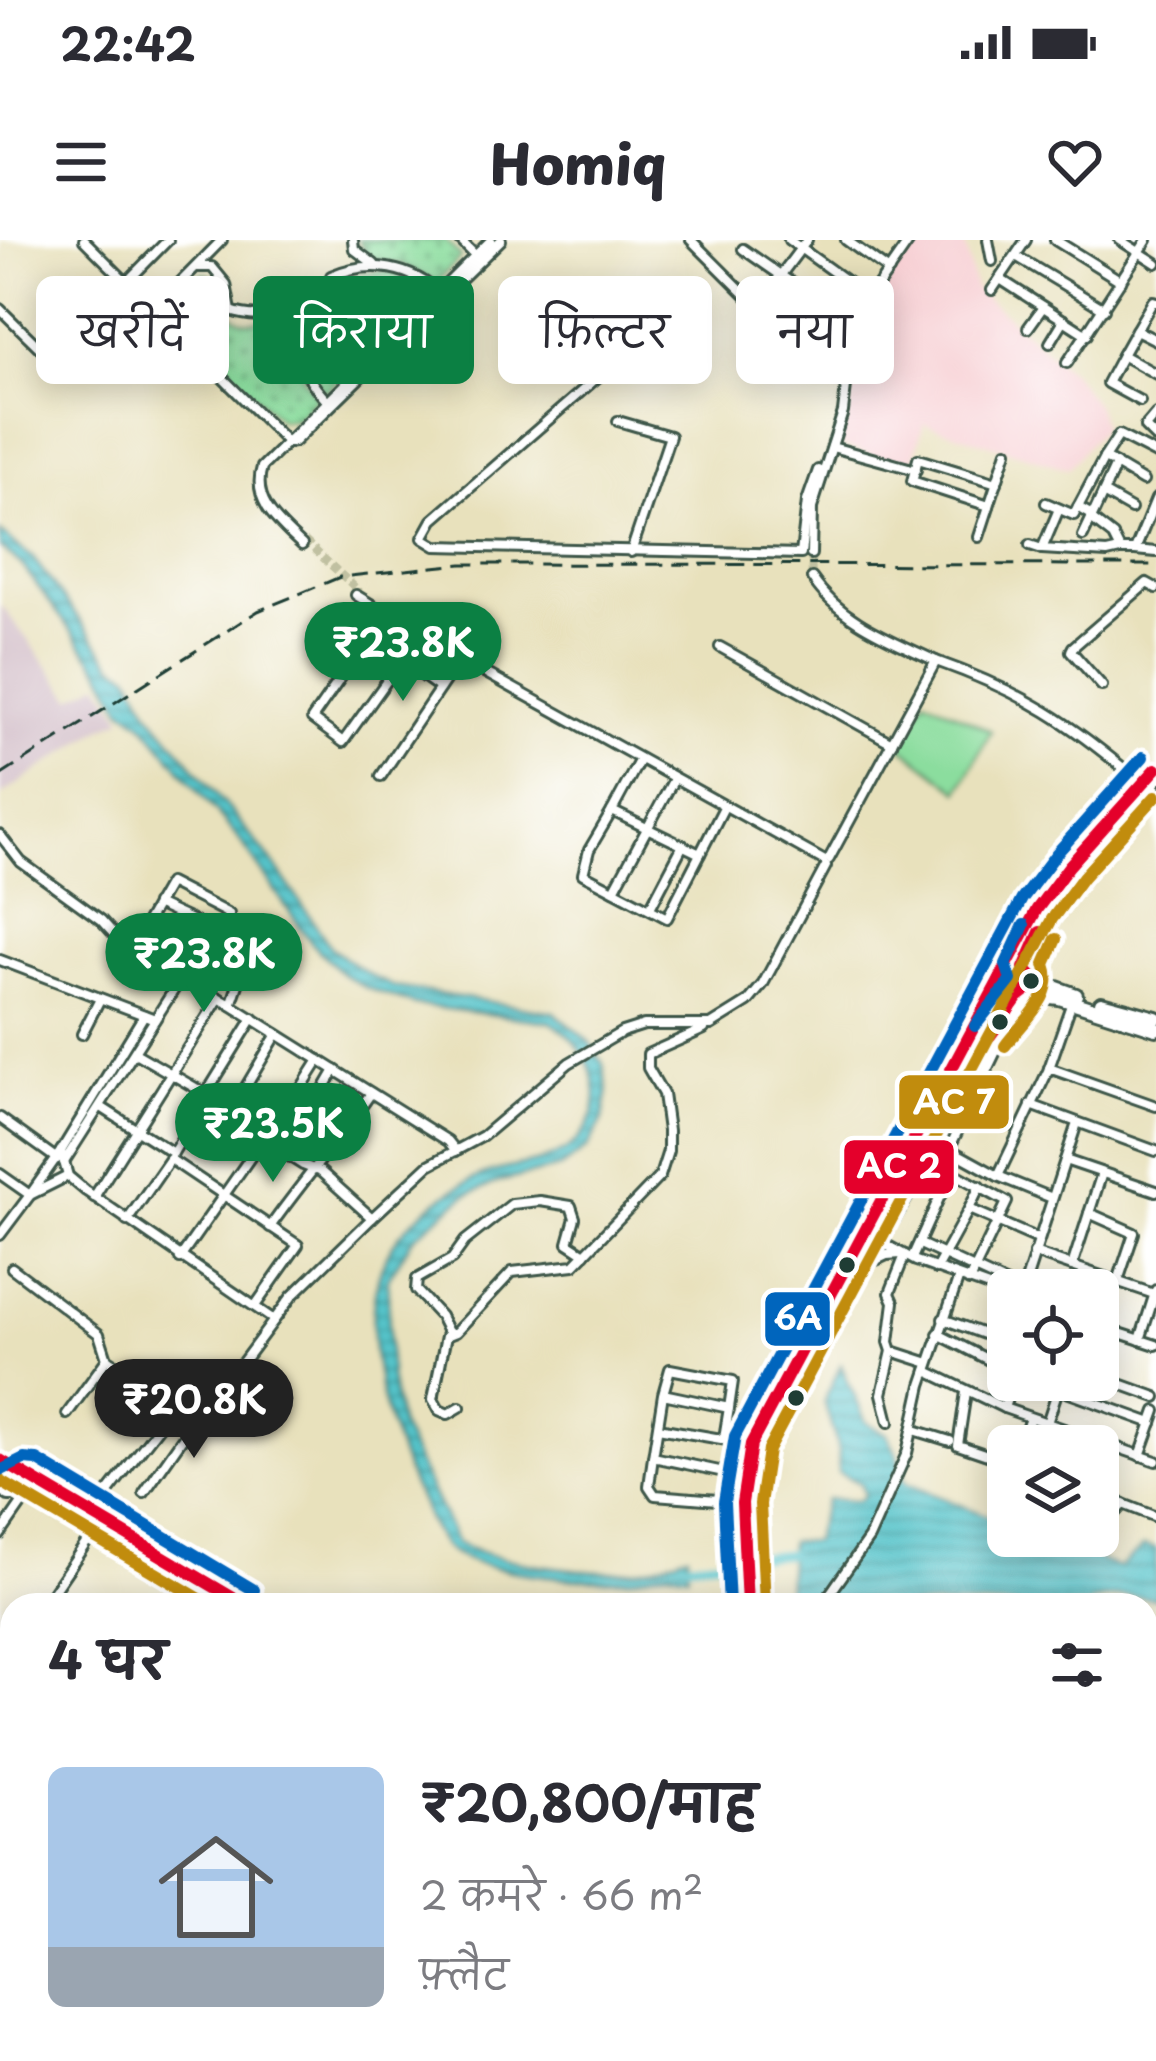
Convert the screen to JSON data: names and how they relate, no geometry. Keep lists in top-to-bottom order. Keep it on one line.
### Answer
{"lines":["transit line 6A"],"page":{"status":"22:42","header":"Homiq","chip":["खरीदें","किराया","फ़िल्टर","नया"],"price":["₹23.8K","₹23.8K","₹23.5K","₹20.8K"],"heading":"4 घर","list":[{"name":"₹20,800/माह","note":"2 कमरे · 66 m² · फ़्लैट"}]}}
